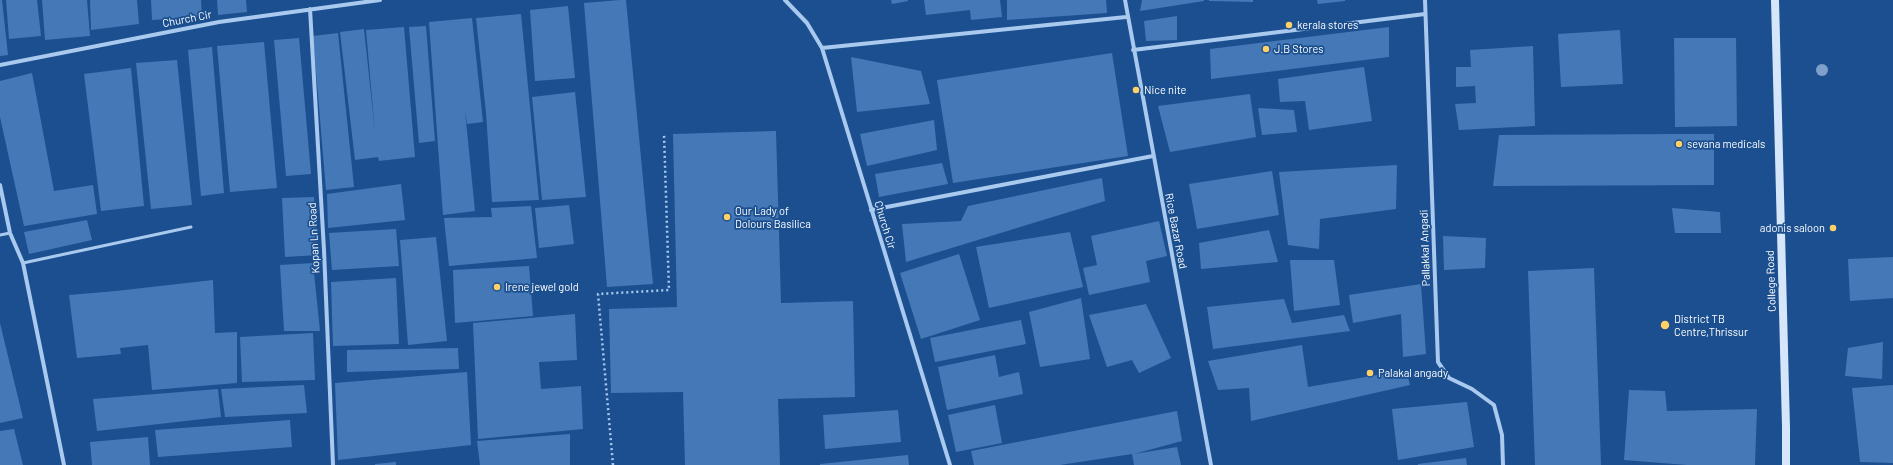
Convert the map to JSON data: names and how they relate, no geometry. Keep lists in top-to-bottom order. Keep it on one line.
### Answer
{"streets":{"main road":["College Road"],"street":["Church Cir","Rice Bazar Road","Kopan Ln Road","Pallakkal Angadi"]},"crossings":[["Church Cir","Kopan Ln Road"]],"places":["kerala stores","J.B Stores","Nice nite","sevana medicals","Our Lady of Dolours Basilica","adonis saloon","Irene jewel gold","District TB Centre,Thrissur","Palakal angady"]}
